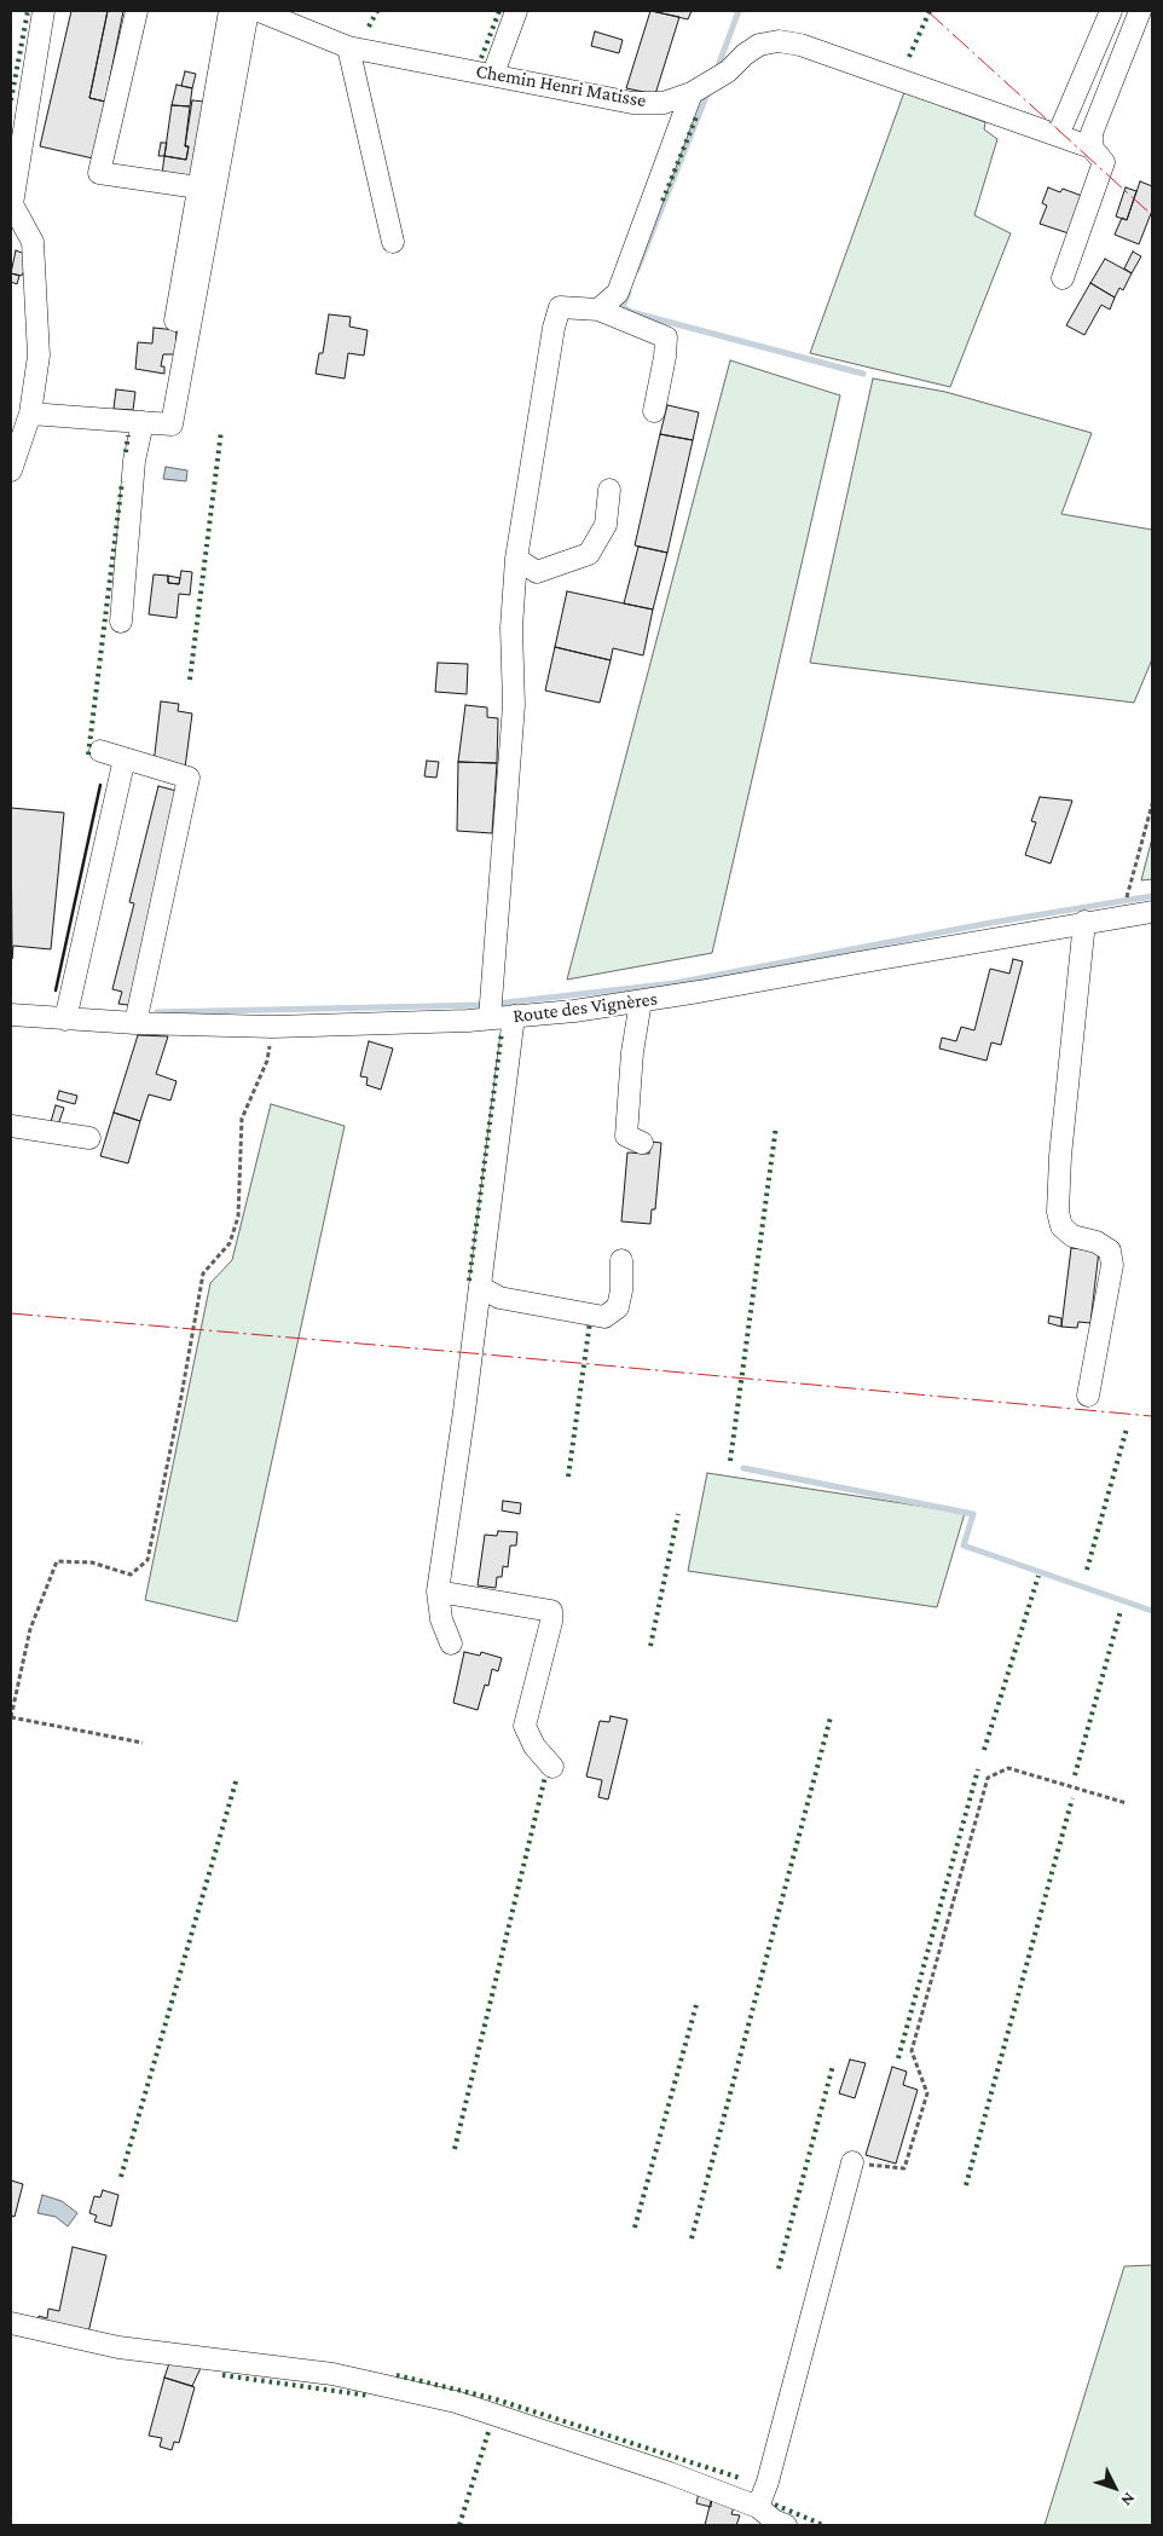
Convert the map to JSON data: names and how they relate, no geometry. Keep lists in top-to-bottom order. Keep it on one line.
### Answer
{"streets":{"street":["Chemin Henri Matisse","Route des Vignères"]},"north":"bottom right"}
